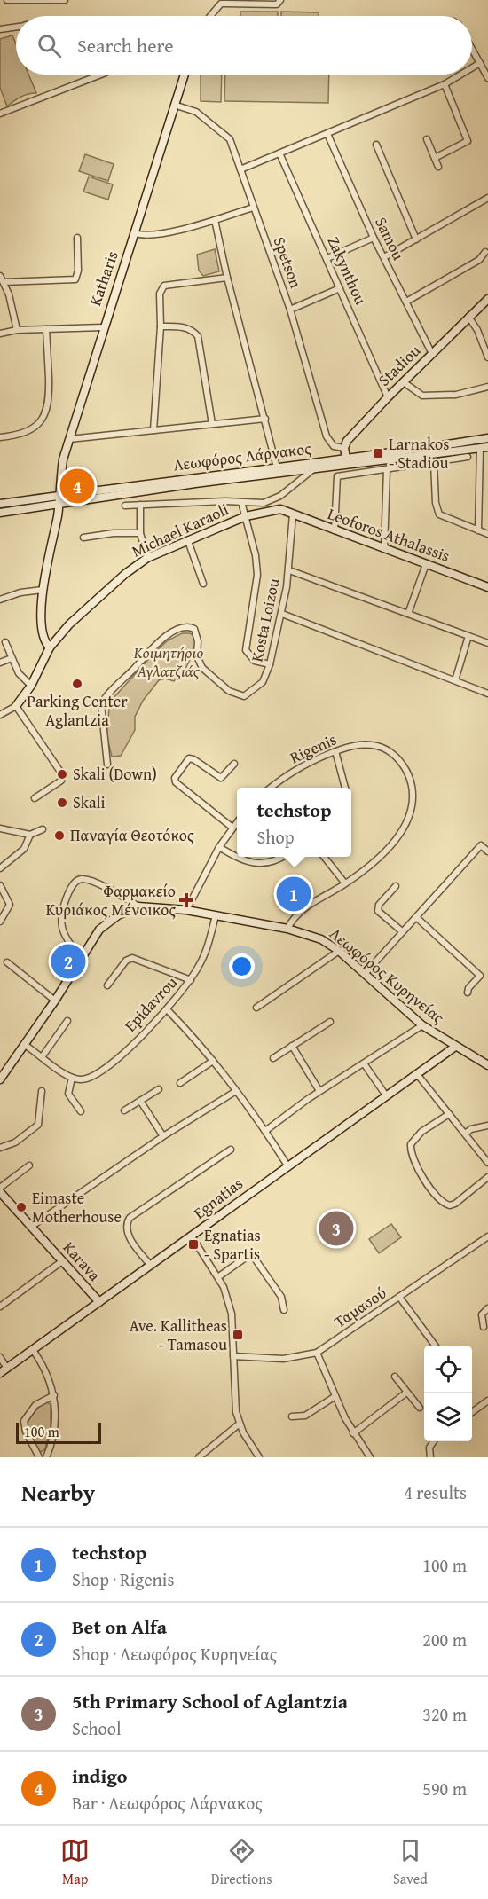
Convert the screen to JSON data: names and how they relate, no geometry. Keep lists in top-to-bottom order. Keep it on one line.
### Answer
{"streets":{"street":["Samou","Spetson","Zakynthou","Katharis","Stadiou","Λεωφόρος Λάρνακος","Michael Karaoli","Leoforos Athalassis","Kosta Loizou","Rigenis","Λεωφόρος Κυρηνείας","Epidavrou","Egnatias","Karava","Ταμασού"]},"crossings":[["Samou","Stadiou"],["Spetson","Katharis"],["Spetson","Stadiou"],["Zakynthou","Stadiou"],["Katharis","Λεωφόρος Λάρνακος"],["Katharis","Michael Karaoli"],["Λεωφόρος Λάρνακος","Michael Karaoli"],["Michael Karaoli","Leoforos Athalassis"],["Leoforos Athalassis","Kosta Loizou"],["Rigenis","Λεωφόρος Κυρηνείας"],["Λεωφόρος Κυρηνείας","Epidavrou"],["Λεωφόρος Κυρηνείας","Egnatias"],["Egnatias","Karava"]],"parks":["Κοιμητήριο Αγλατζιάς"],"places":{"transit":["Larnakos - Stadiou","Egnatias - Spartis","Ave. Kallitheas - Tamasou"],"other":["Parking Center Aglantzia","Skali (Down)","Skali","Παναγία Θεοτόκος","Eimaste Motherhouse"],"health":["Φαρμακείο Κυριάκος Μένοικος"]},"scale_bar":"100 m","page":{"search":"Search here","pins":["4","1","2","3"],"popup":["techstop","Shop"],"scale":"100 m","heading":["Nearby","4 results"],"list":[{"mark":"1","name":"techstop","note":"Shop · Rigenis","value":"100 m"},{"mark":"2","name":"Bet on Alfa","note":"Shop · Λεωφόρος Κυρηνείας","value":"200 m"},{"mark":"3","name":"5th Primary School of Aglantzia","note":"School","value":"320 m"},{"mark":"4","name":"indigo","note":"Bar · Λεωφόρος Λάρνακος","value":"590 m"}],"nav":["Map","Directions","Saved"]}}
